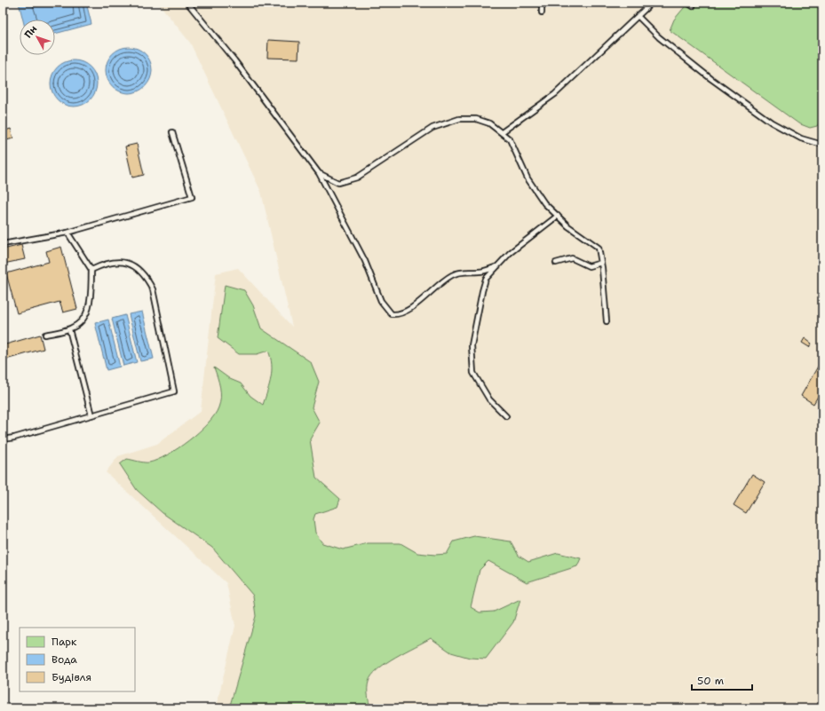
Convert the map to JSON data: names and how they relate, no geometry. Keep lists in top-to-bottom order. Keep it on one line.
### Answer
{"legend":["Парк","Вода","Будівля"],"scale_bar":"50 m","north":"top left"}
